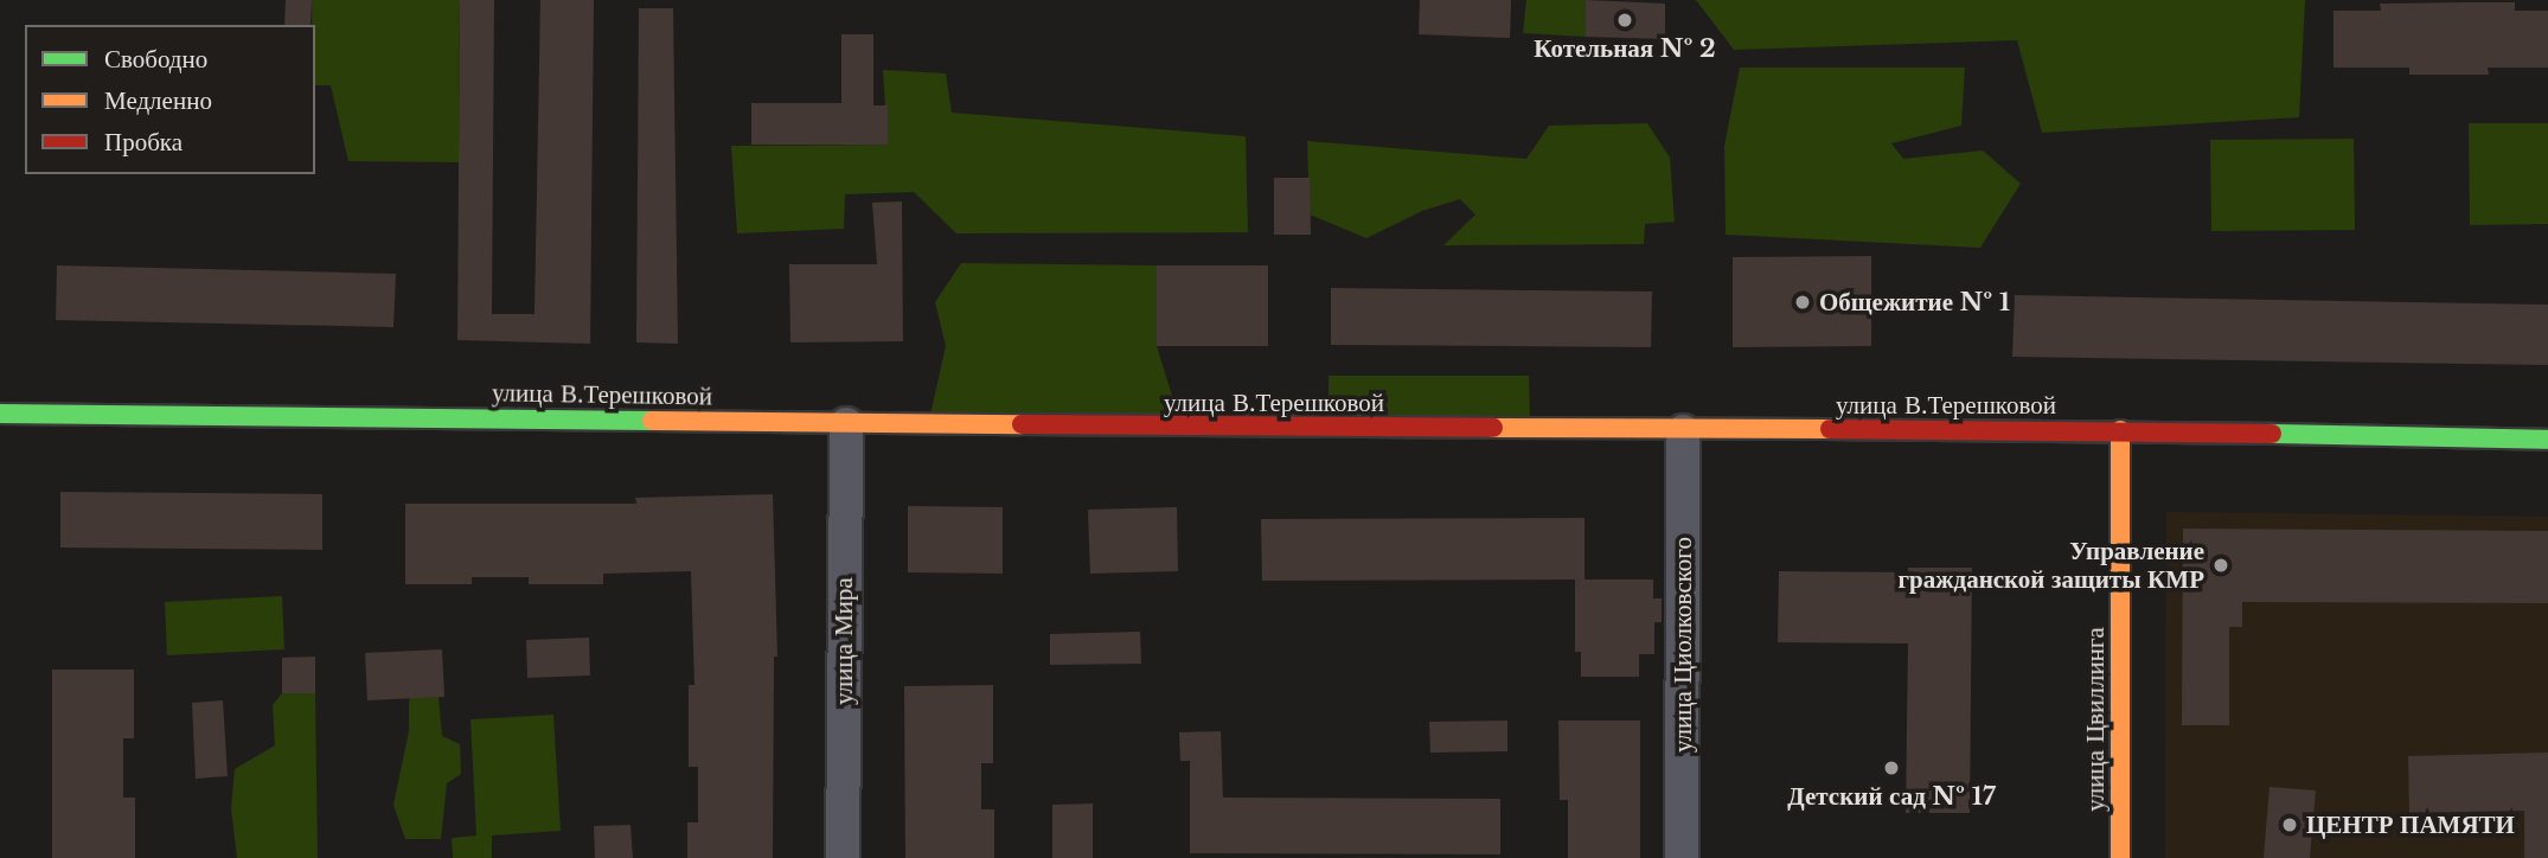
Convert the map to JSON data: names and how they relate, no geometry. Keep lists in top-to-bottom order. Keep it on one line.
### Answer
{"streets":{"main road":["улица В.Терешковой","улица Цвиллинга"],"street":["улица Мира","улица Циолковского"]},"crossings":[["улица В.Терешковой","улица Мира"],["улица В.Терешковой","улица Циолковского"],["улица В.Терешковой","улица Цвиллинга"]],"places":["Котельная № 2","Общежитие № 1","Управление гражданской защиты КМР","Детский сад № 17","ЦЕНТР ПАМЯТИ"],"legend":["Свободно","Медленно","Пробка"]}
